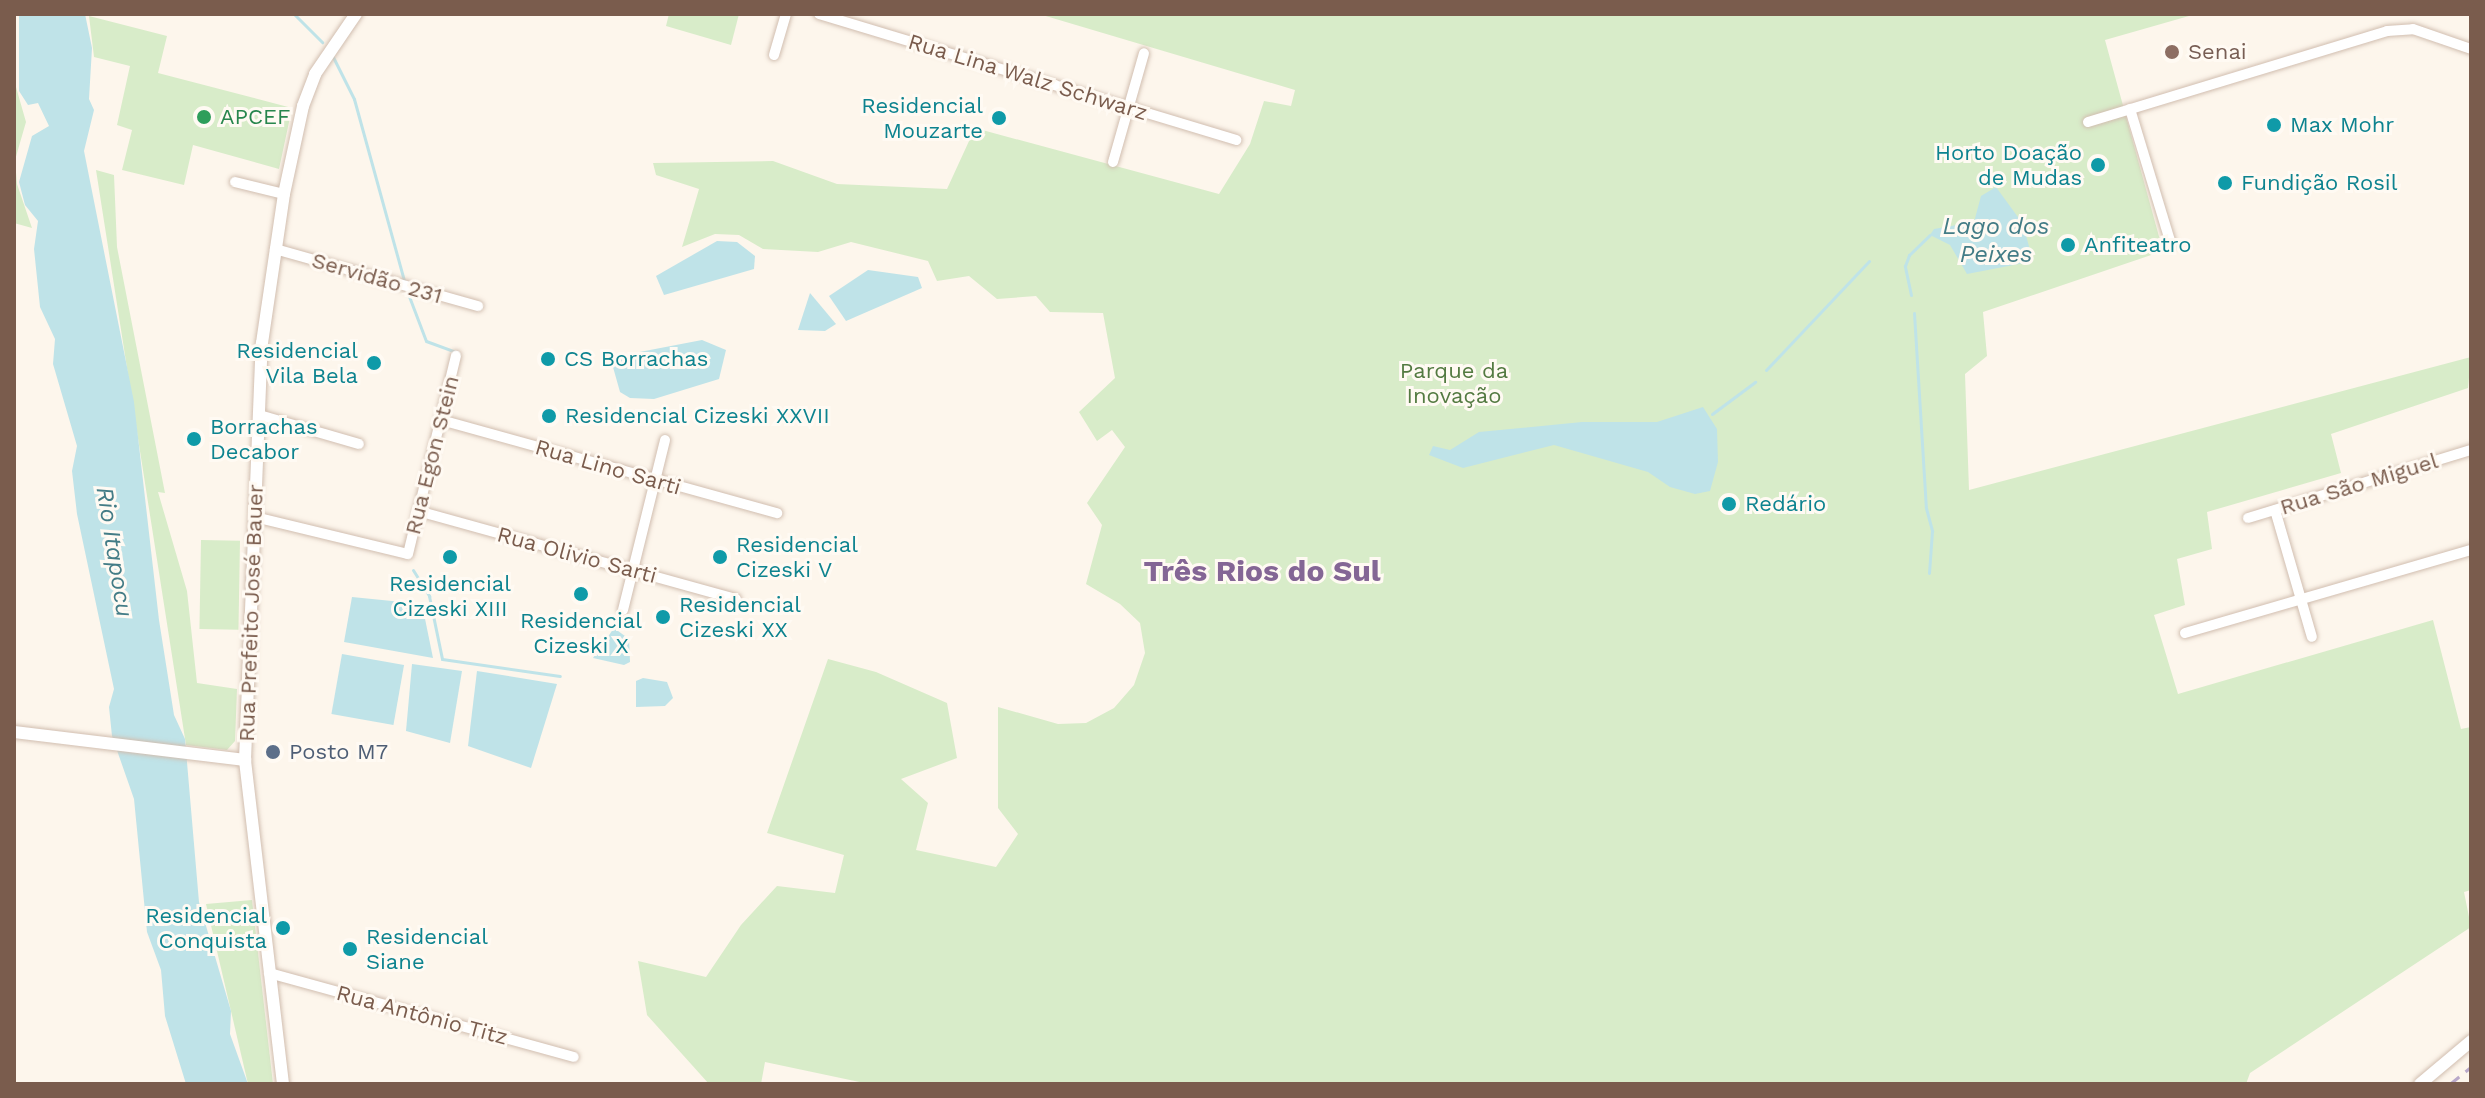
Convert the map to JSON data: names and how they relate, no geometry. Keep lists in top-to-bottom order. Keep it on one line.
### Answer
{"streets":{"street":["Rua Lina Walz Schwarz","Servidão 231","Rua Egon Stein","Rua Lino Sarti","Rua São Miguel","Rua Olivio Sarti","Rua Prefeito José Bauer","Rua Antônio Titz"]},"crossings":[["Servidão 231","Rua Prefeito José Bauer"],["Rua Egon Stein","Rua Lino Sarti"],["Rua Egon Stein","Rua Olivio Sarti"],["Rua Egon Stein","Rua Prefeito José Bauer"],["Rua Prefeito José Bauer","Rua Antônio Titz"]],"districts":["Três Rios do Sul"],"water":["Lago dos Peixes","Rio Itapocu"],"parks":["Parque da Inovação"],"places":["Senai","APCEF","Residencial Mouzarte","Max Mohr","Horto Doação de Mudas","Fundição Rosil","Anfiteatro","CS Borrachas","Residencial Vila Bela","Residencial Cizeski XXVII","Borrachas Decabor","Redário","Residencial Cizeski XIII","Residencial Cizeski V","Residencial Cizeski X","Residencial Cizeski XX","Posto M7","Residencial Conquista","Residencial Siane"]}
